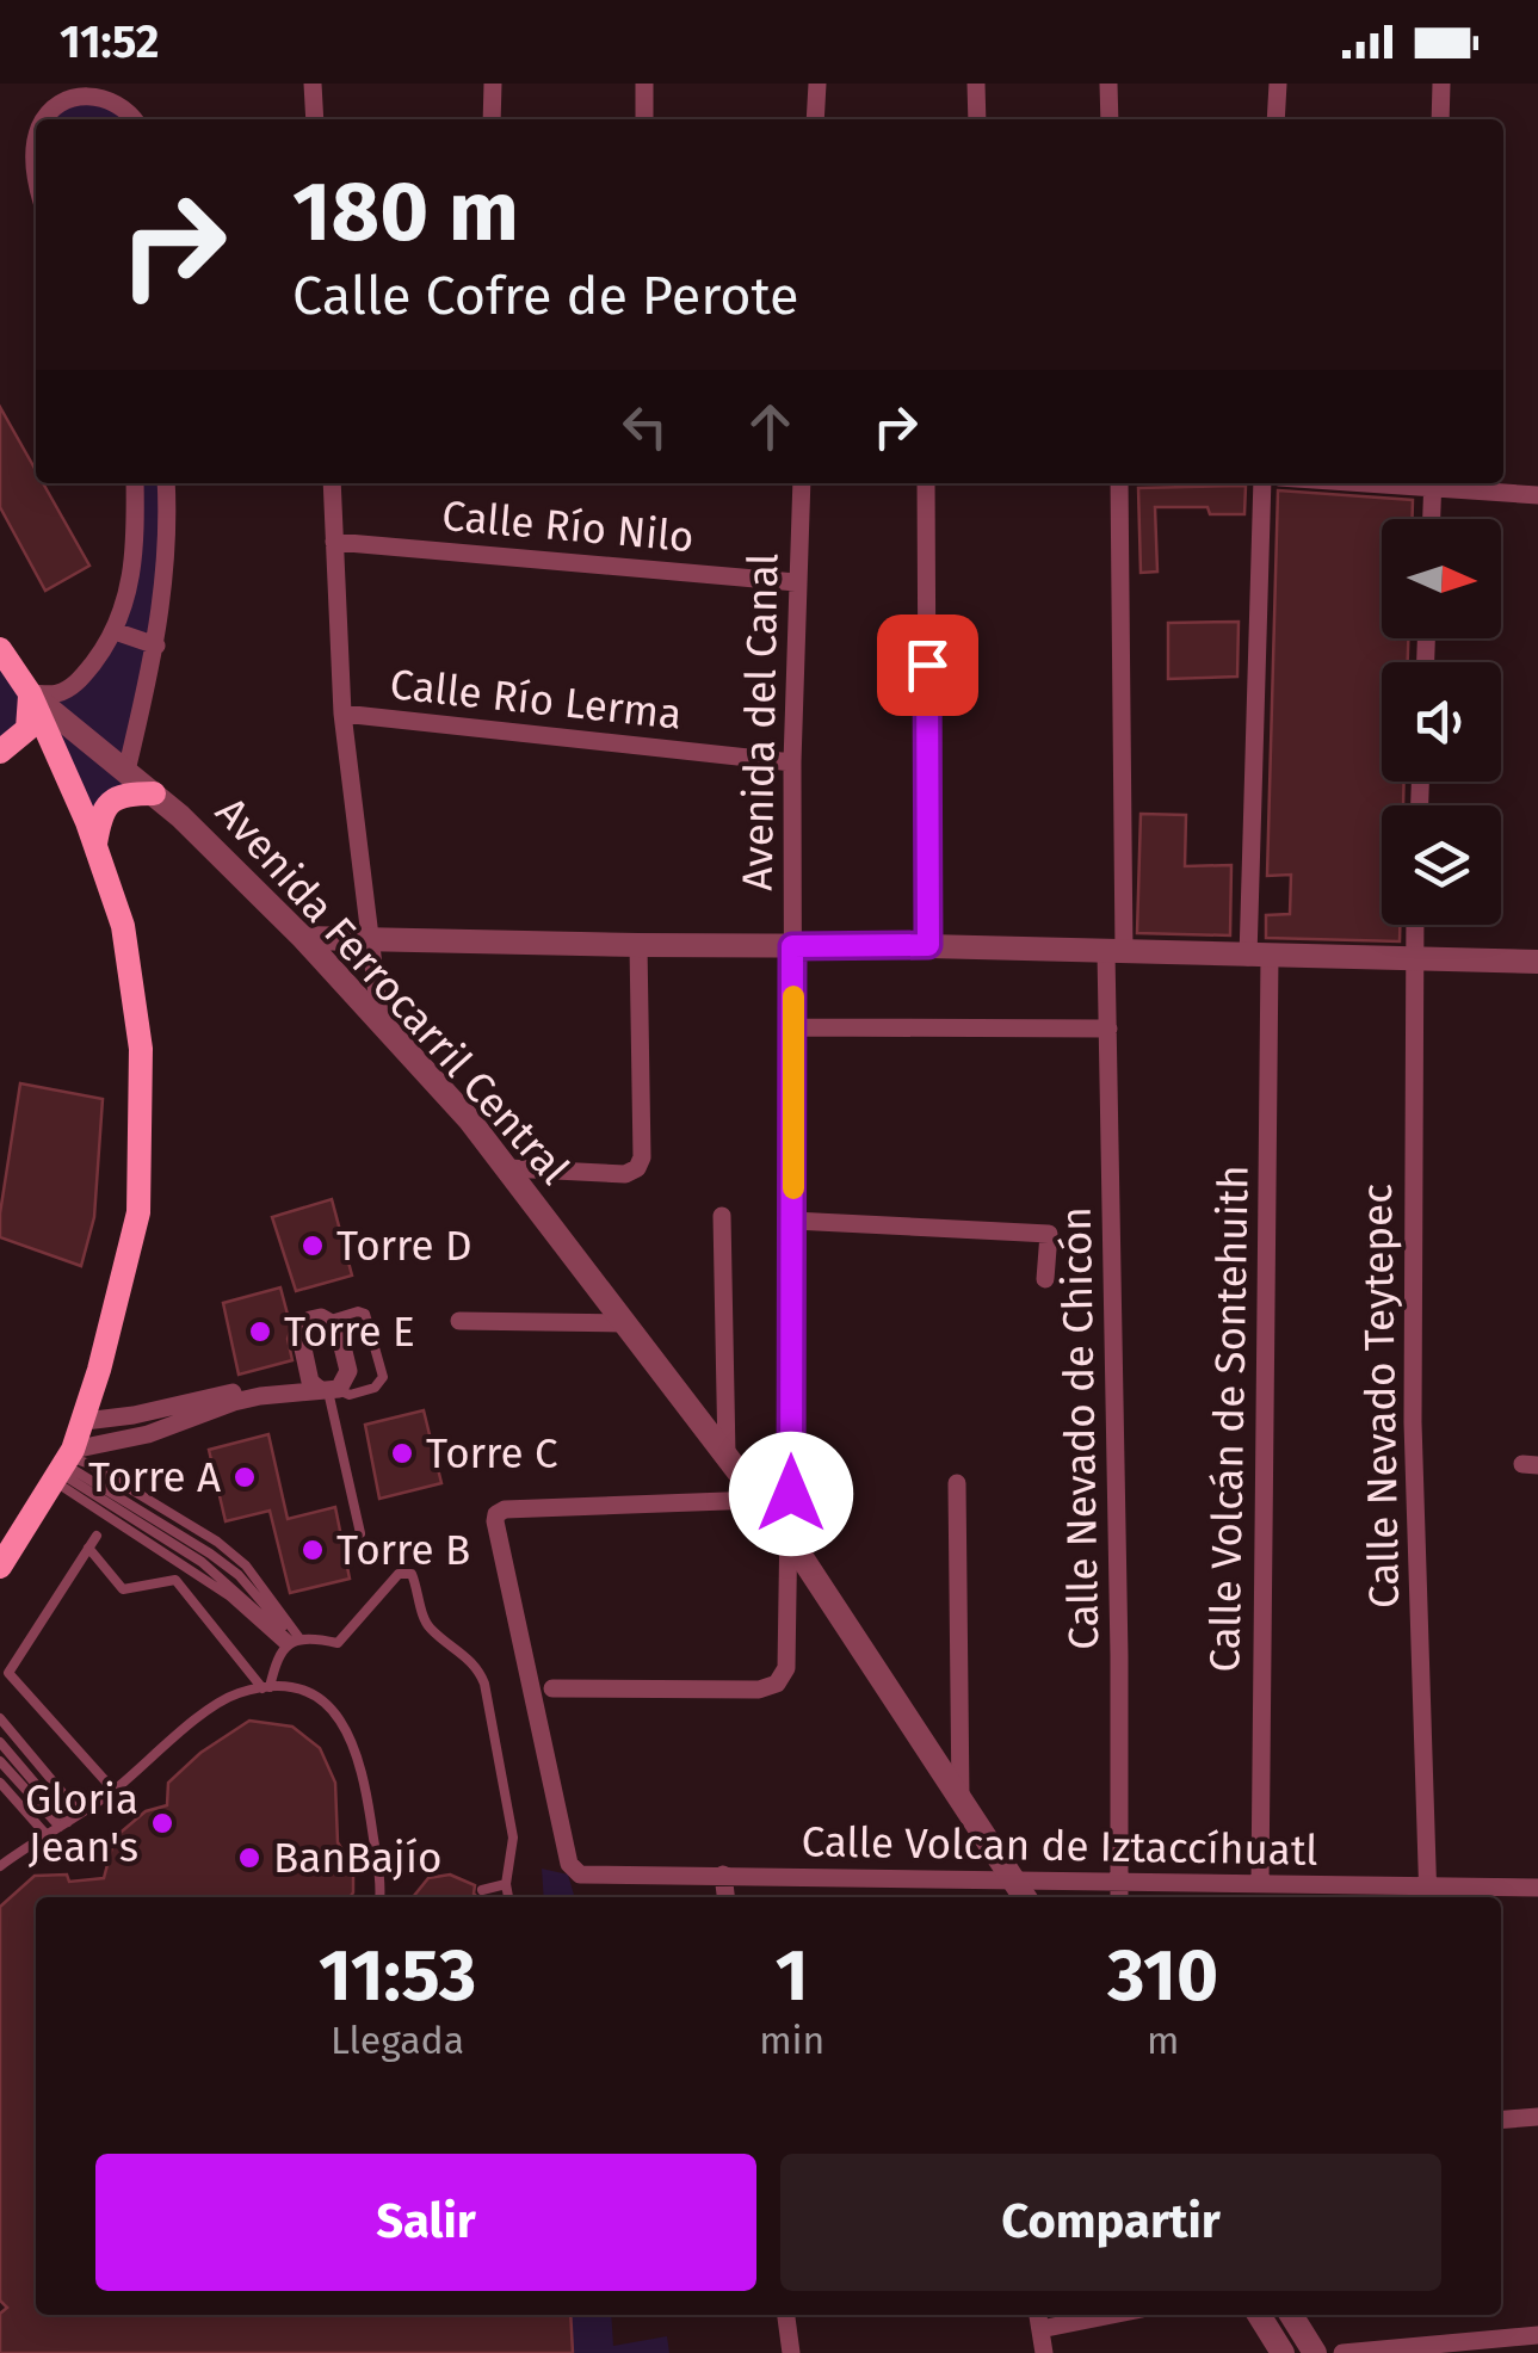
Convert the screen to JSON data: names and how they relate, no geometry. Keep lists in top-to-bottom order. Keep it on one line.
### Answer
{"streets":{"street":["Calle Río Nilo","Calle Río Lerma","Avenida del Canal","Avenida Ferrocarril Central","Calle Nevado Teytepec","Calle Volcán de Sontehuith","Calle Nevado de Chicón","Calle Volcan de Iztaccíhuatl"]},"crossings":[["Calle Río Nilo","Avenida del Canal"],["Calle Río Lerma","Avenida del Canal"],["Avenida del Canal","Avenida Ferrocarril Central"],["Avenida Ferrocarril Central","Calle Volcan de Iztaccíhuatl"],["Calle Nevado Teytepec","Calle Volcan de Iztaccíhuatl"],["Calle Volcán de Sontehuith","Calle Volcan de Iztaccíhuatl"],["Calle Nevado de Chicón","Calle Volcan de Iztaccíhuatl"]],"places":["Torre D","Torre E","Torre C","Torre A","Torre B","Gloria Jean's","BanBajío"],"north":"right","page":{"status":"11:52","turn":["180 m","Calle Cofre de Perote"],"eta":["11:53","Llegada","1","min","310","m"],"buttons":["Salir","Compartir"]}}
